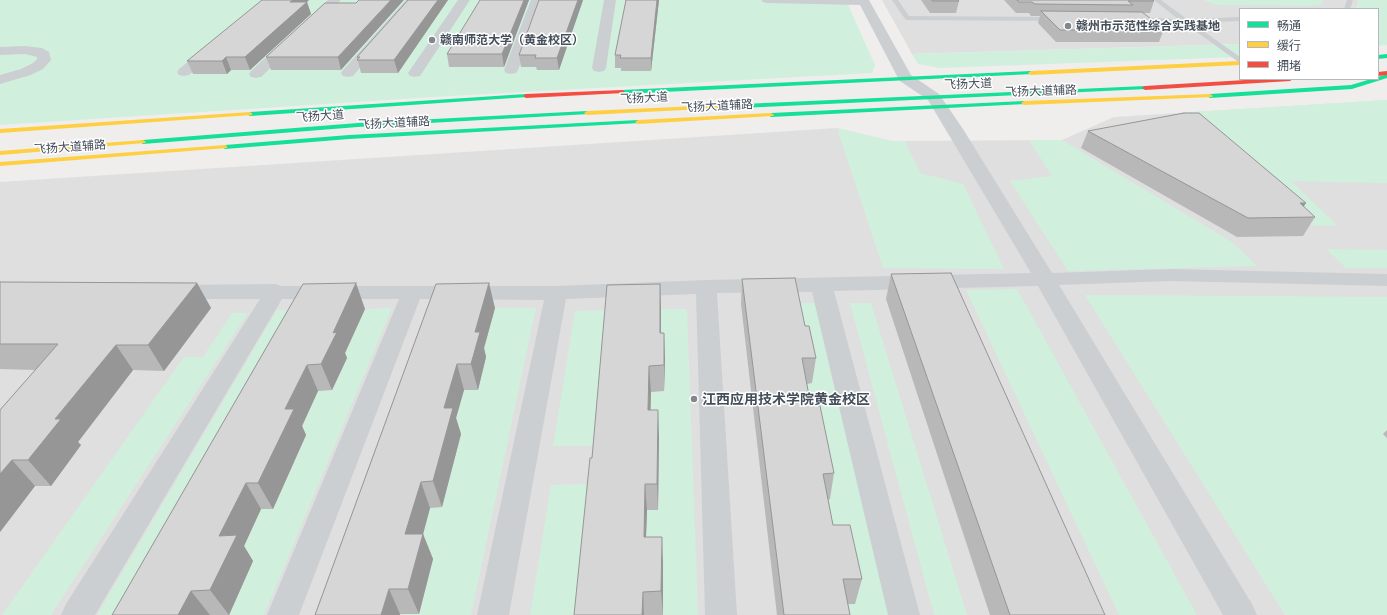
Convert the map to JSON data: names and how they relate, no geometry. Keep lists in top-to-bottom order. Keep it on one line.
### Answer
{"streets":{"street":["飞扬大道","飞扬大道辅路"]},"crossings":[["飞扬大道","飞扬大道辅路"]],"places":["赣州市示范性综合实践基地","赣南师范大学（黄金校区）","江西应用技术学院黄金校区"],"legend":["畅通","缓行","拥堵"]}
